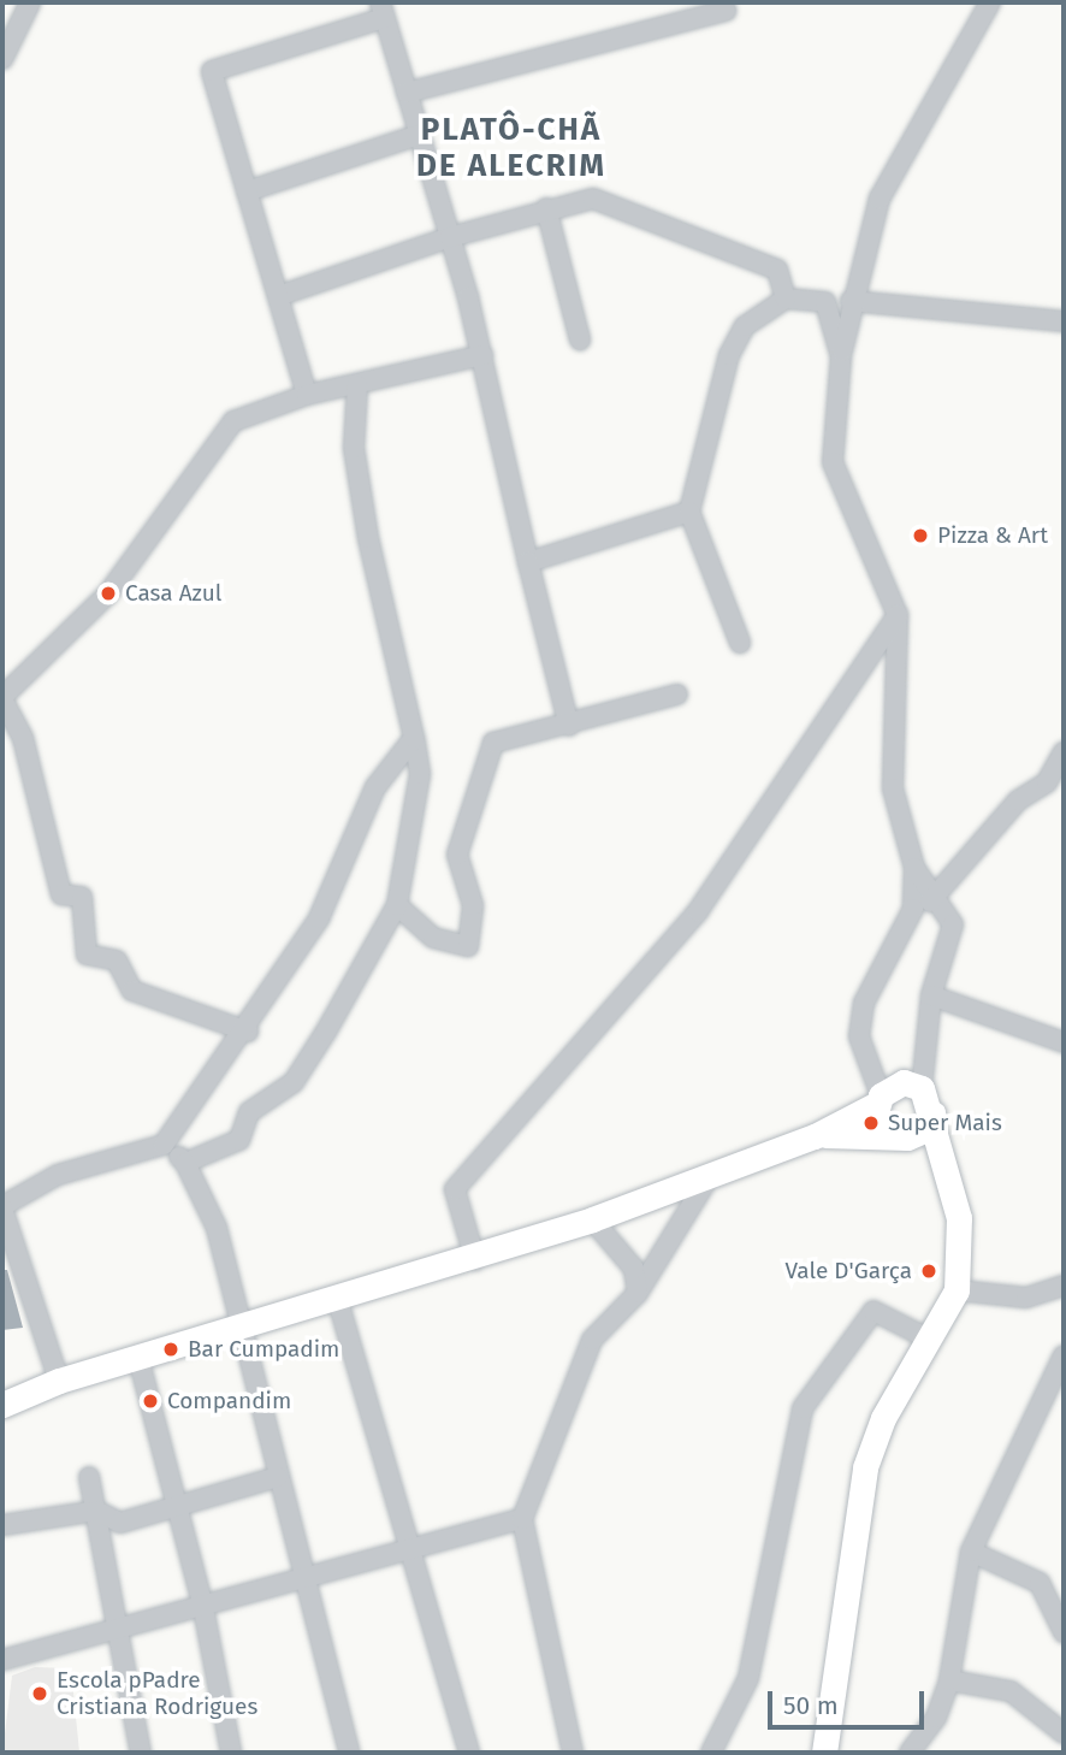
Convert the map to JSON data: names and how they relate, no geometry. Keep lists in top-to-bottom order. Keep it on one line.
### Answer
{"districts":["PLATÔ-CHÃ DE ALECRIM"],"places":["Pizza & Art","Casa Azul","Super Mais","Vale D'Garça","Bar Cumpadim","Compandim","Escola pPadre Cristiana Rodrigues"],"scale_bar":"50 m"}
